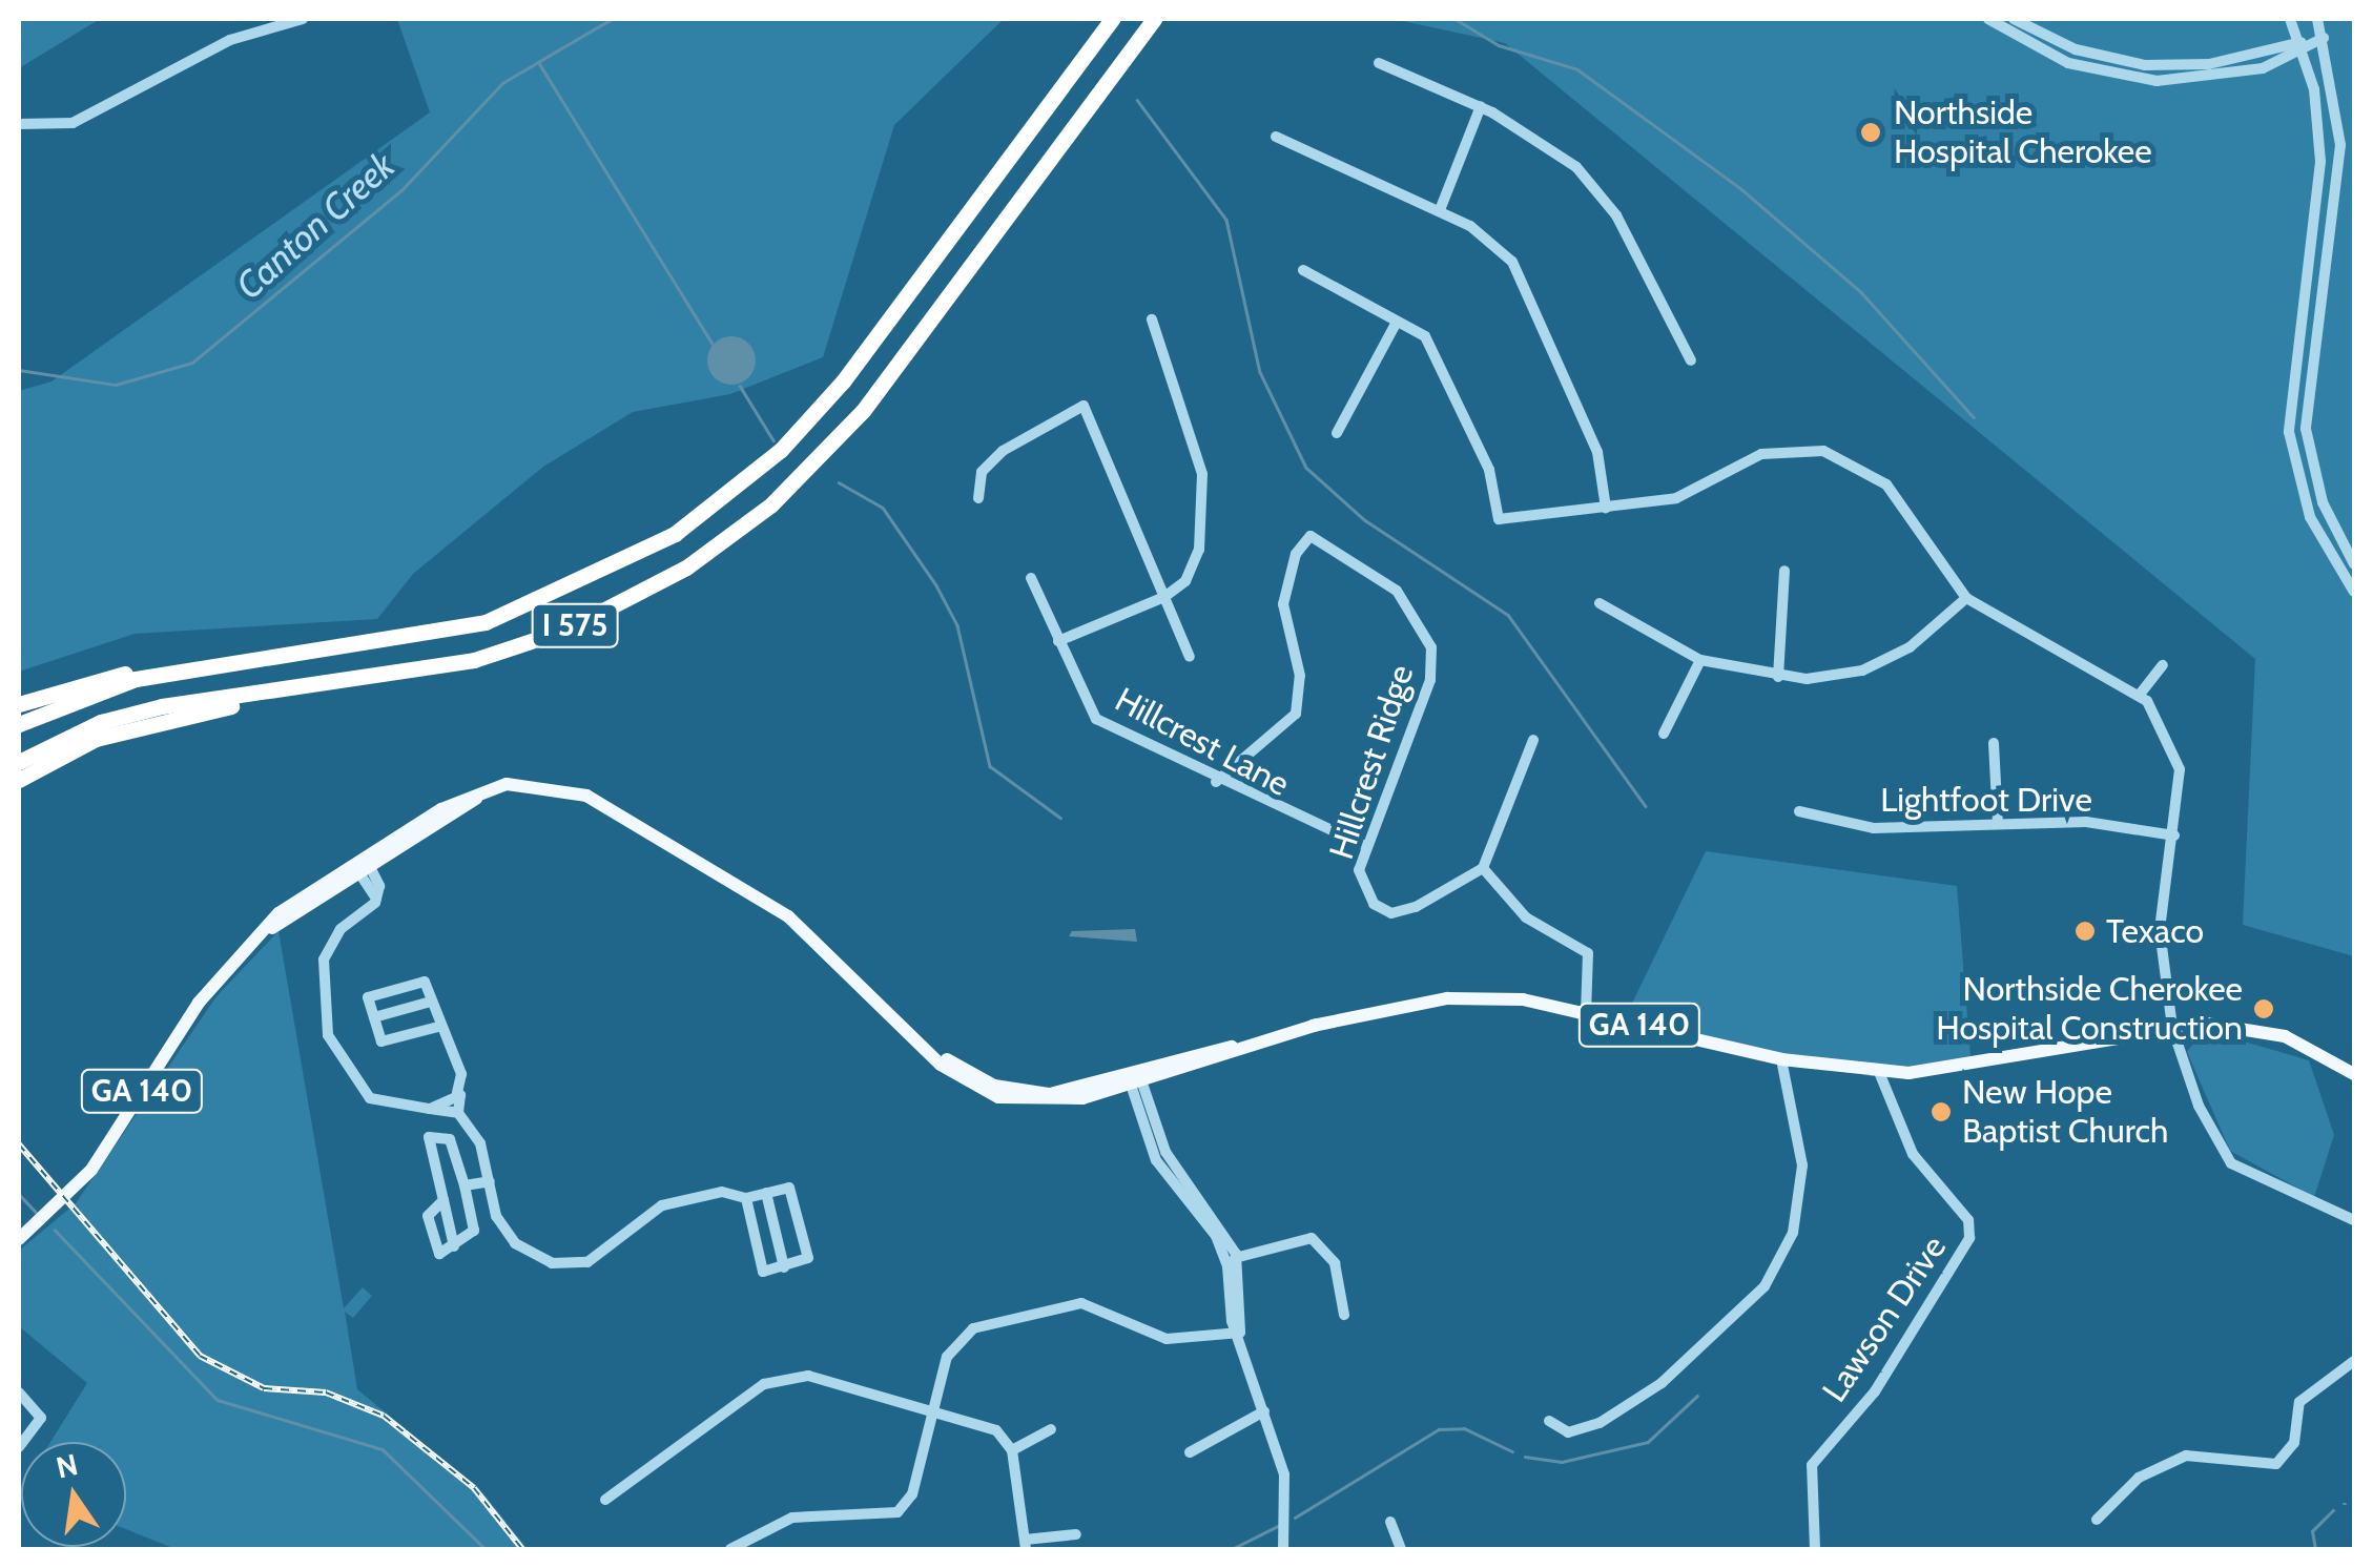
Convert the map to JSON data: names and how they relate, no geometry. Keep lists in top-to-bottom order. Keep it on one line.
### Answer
{"streets":{"highway":["I 575"],"main road":["GA 140"],"street":["Hillcrest Lane","Hillcrest Ridge","Lightfoot Drive","Lawson Drive"]},"crossings":[["Hillcrest Lane","Hillcrest Ridge"],["GA 140","Lawson Drive"]],"water":["Canton Creek"],"places":["Northside Hospital Cherokee","Texaco","Northside Cherokee Hospital Construction","New Hope Baptist Church"],"north":"top"}
